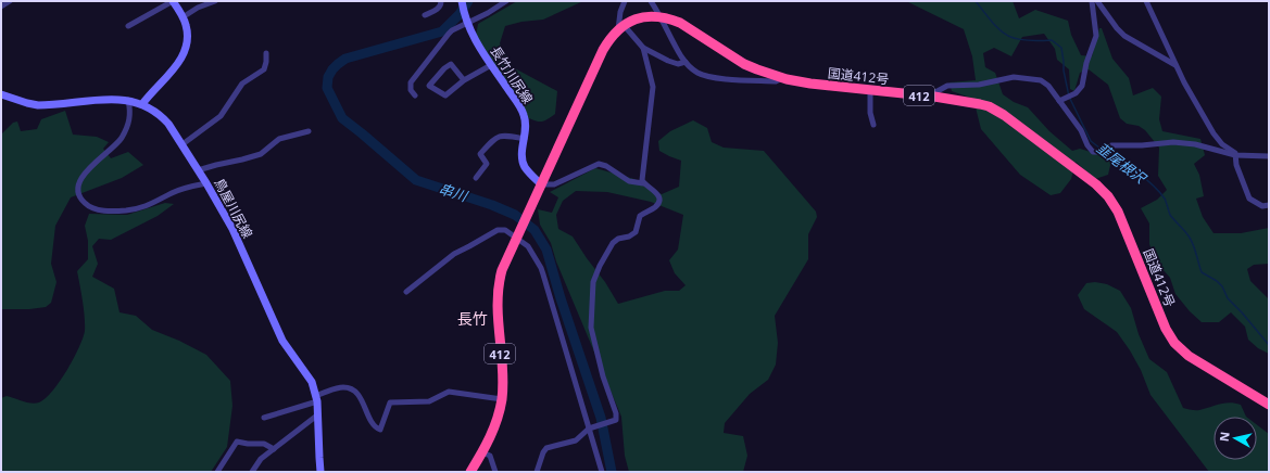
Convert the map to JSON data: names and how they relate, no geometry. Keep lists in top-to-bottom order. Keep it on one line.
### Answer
{"streets":{"highway":["国道412号","412"],"main road":["長竹川尻線","鳥屋川尻線"]},"crossings":[["長竹川尻線","国道412号"],["国道412号","412"]],"districts":["長竹"],"water":["韮尾根沢","串川"],"north":"left"}
